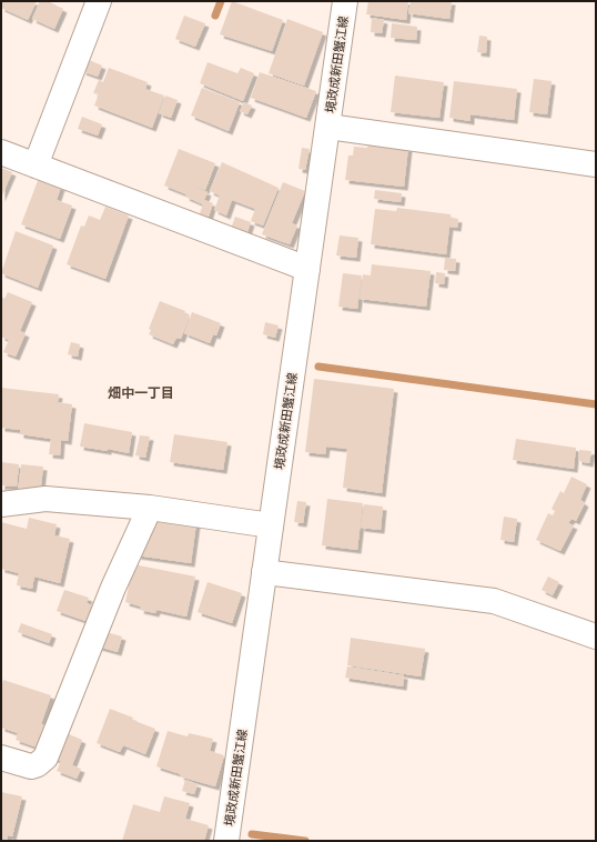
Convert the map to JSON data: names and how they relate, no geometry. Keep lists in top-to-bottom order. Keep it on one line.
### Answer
{"streets":{"street":["境政成新田蟹江線"]},"districts":["畑中一丁目"]}
